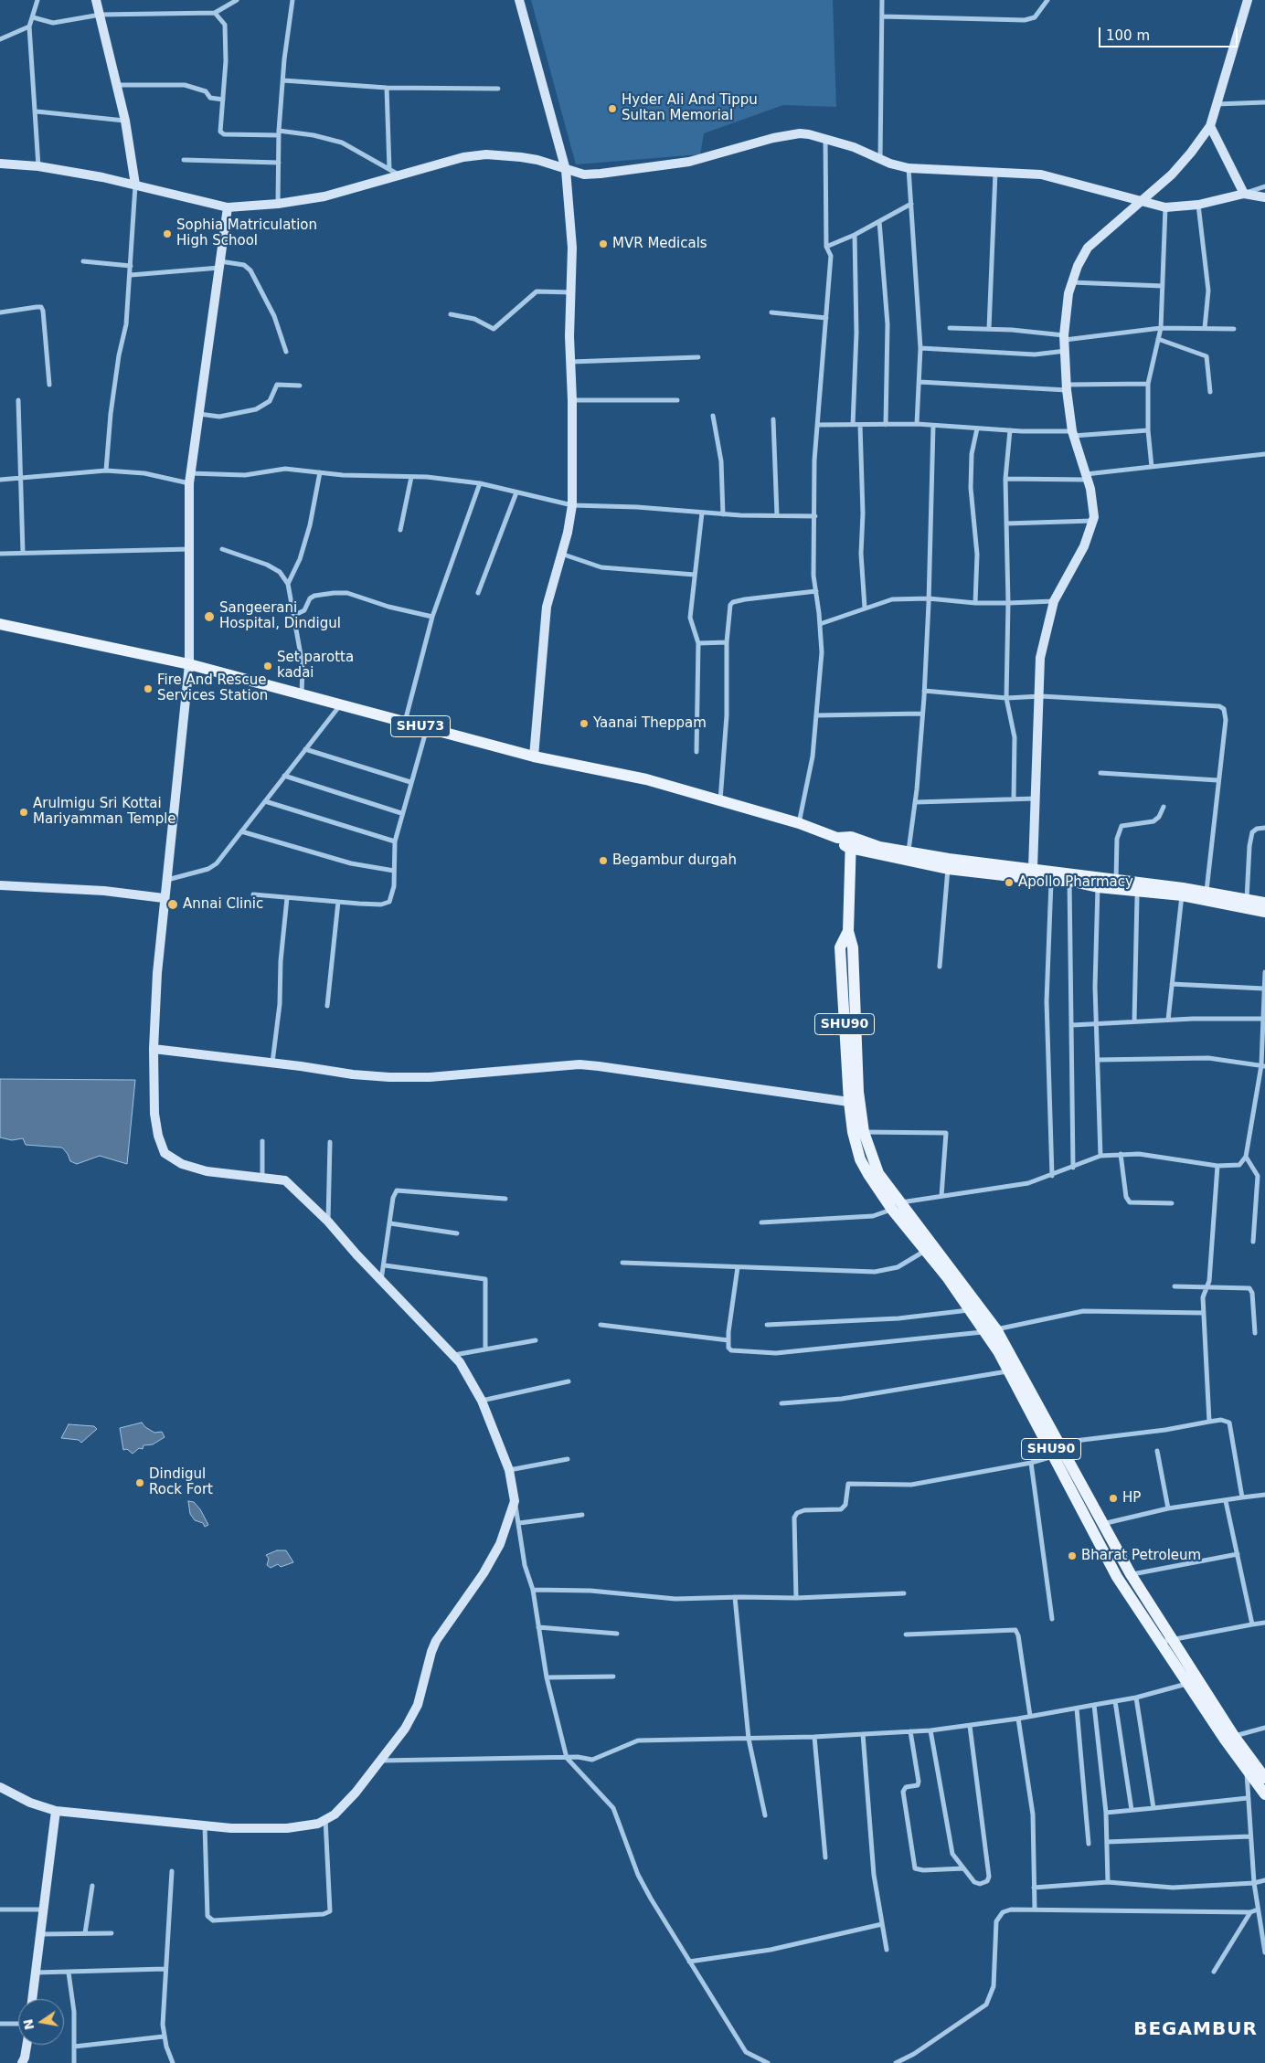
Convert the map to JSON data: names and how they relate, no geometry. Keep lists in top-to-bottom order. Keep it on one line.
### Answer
{"streets":{"main road":["SHU73","SHU90"]},"crossings":[["SHU73","SHU90"]],"districts":["BEGAMBUR"],"places":["Hyder Ali And Tippu Sultan Memorial","Sophia Matriculation High School","MVR Medicals","Sangeerani Hospital, Dindigul","Set parotta kadai","Fire And Rescue Services Station","Yaanai Theppam","Arulmigu Sri Kottai Mariyamman Temple","Begambur durgah","Apollo Pharmacy","Annai Clinic","Dindigul Rock Fort","HP","Bharat Petroleum"],"scale_bar":"100 m","north":"left"}
